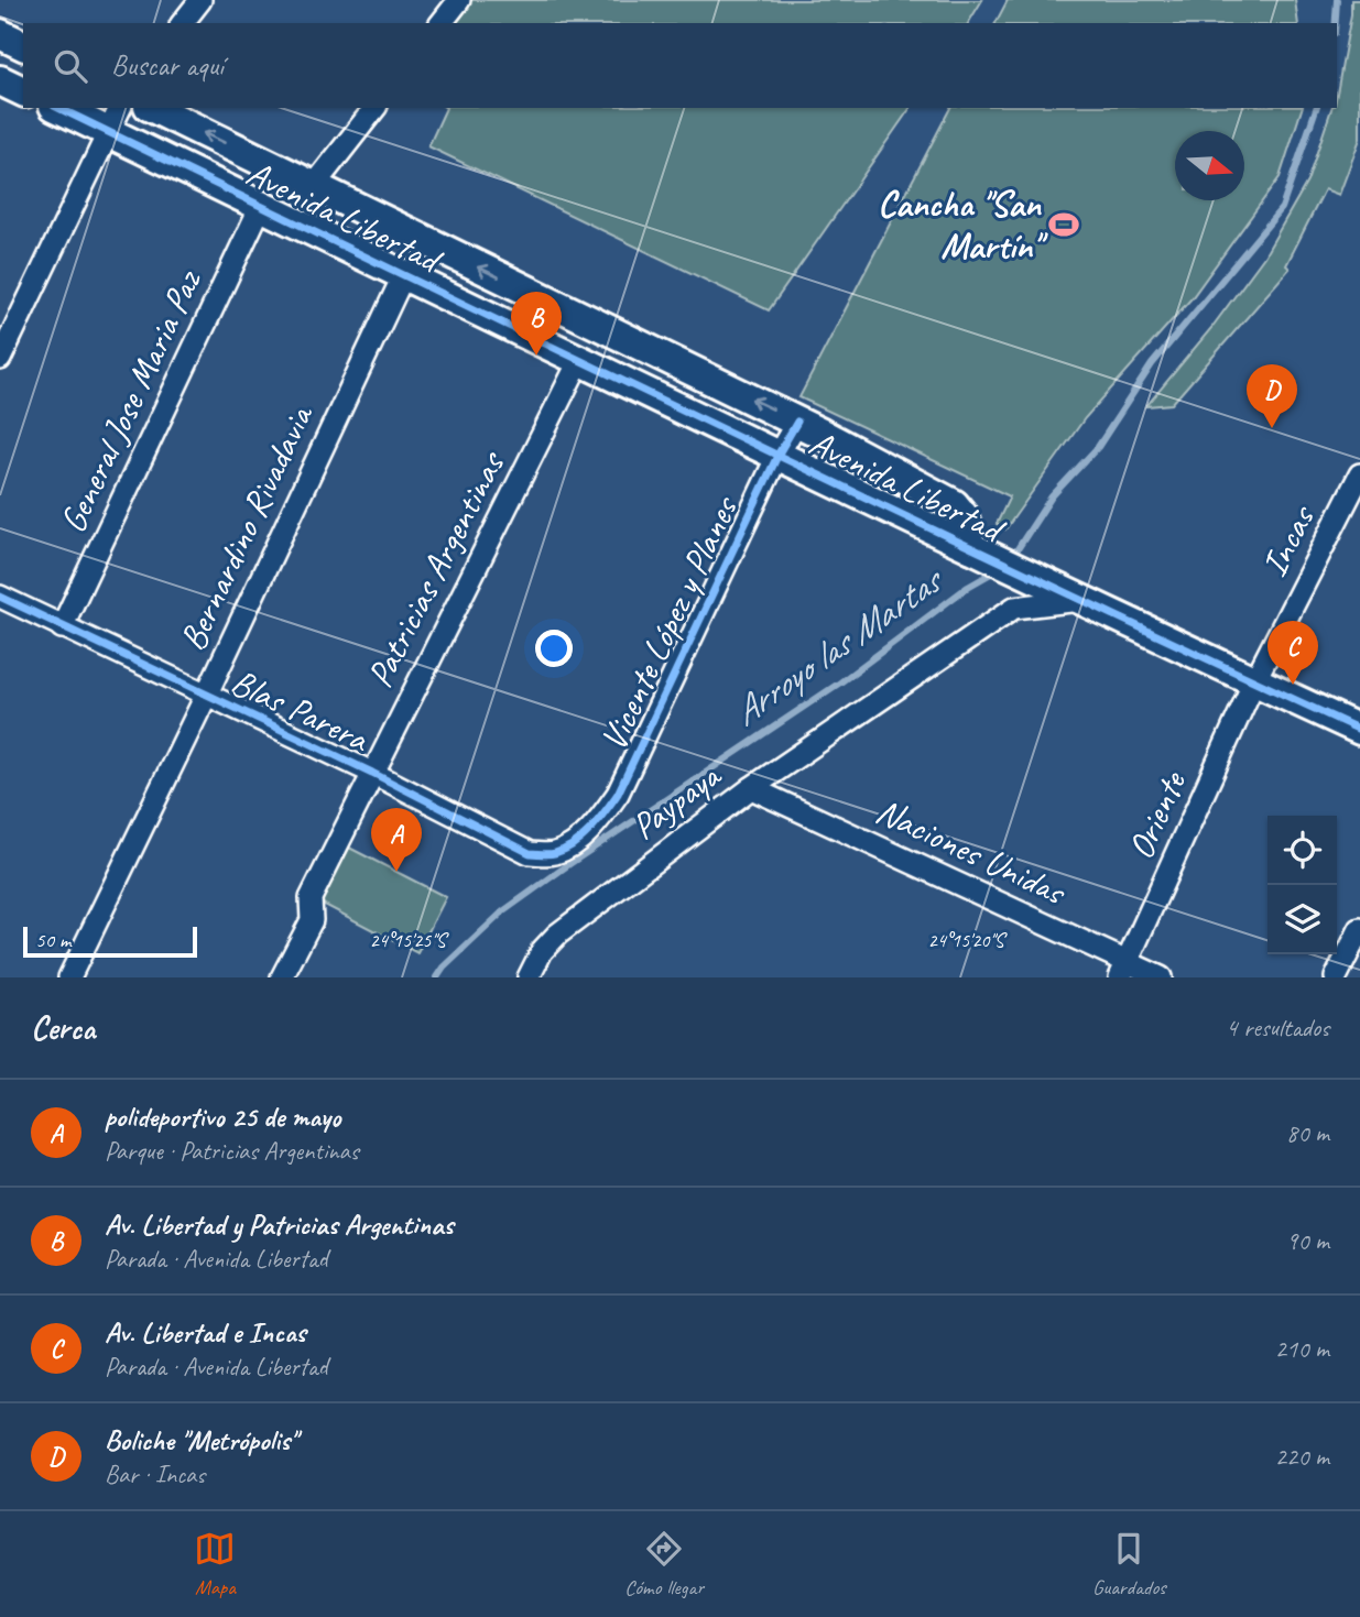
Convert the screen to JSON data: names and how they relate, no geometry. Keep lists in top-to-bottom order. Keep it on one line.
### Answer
{"streets":{"street":["Avenida Libertad","General Jose Maria Paz","Bernardino Rivadavia","Incas","Patricias Argentinas","Vicente López y Planes","Blas Parera","Paypaya","Oriente","Naciones Unidas"]},"crossings":[["Avenida Libertad","General Jose Maria Paz"],["Avenida Libertad","Bernardino Rivadavia"],["Avenida Libertad","Incas"],["Avenida Libertad","Patricias Argentinas"],["Avenida Libertad","Vicente López y Planes"],["Avenida Libertad","Paypaya"],["Avenida Libertad","Oriente"],["General Jose Maria Paz","Blas Parera"],["Bernardino Rivadavia","Blas Parera"],["Incas","Oriente"],["Patricias Argentinas","Blas Parera"],["Vicente López y Planes","Blas Parera"],["Paypaya","Naciones Unidas"],["Oriente","Naciones Unidas"]],"water":["Arroyo las Martas"],"places":{"sports":["Cancha \"San Martín\""]},"scale_bar":"50 m","north":"right","page":{"search":"Buscar aquí","pins":["B","D","C","A"],"scale":"50 m","heading":["Cerca","4 resultados"],"list":[{"mark":"A","name":"polideportivo 25 de mayo","note":"Parque · Patricias Argentinas","value":"80 m"},{"mark":"B","name":"Av. Libertad y Patricias Argentinas","note":"Parada · Avenida Libertad","value":"90 m"},{"mark":"C","name":"Av. Libertad e Incas","note":"Parada · Avenida Libertad","value":"210 m"},{"mark":"D","name":"Boliche \"Metrópolis\"","note":"Bar · Incas","value":"220 m"}],"nav":["Mapa","Cómo llegar","Guardados"]},"coordinates":["24°15'25\"S","24°15'20\"S"]}
